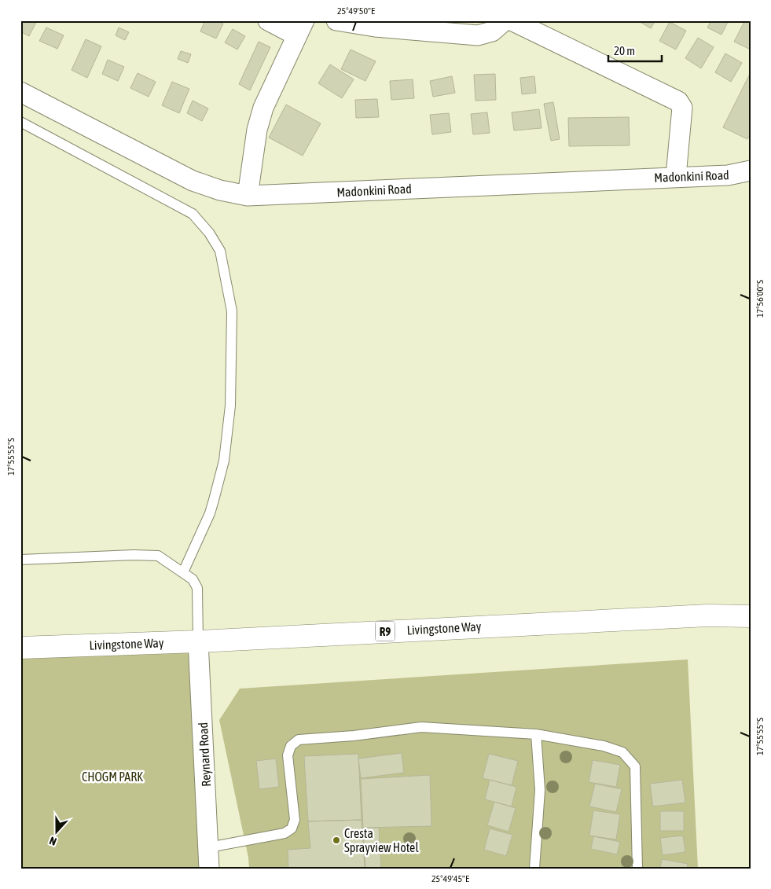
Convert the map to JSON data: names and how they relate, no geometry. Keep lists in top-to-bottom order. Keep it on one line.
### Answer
{"streets":{"highway":["Livingstone Way","R9"],"street":["Madonkini Road","Reynard Road"]},"crossings":[["Livingstone Way","Reynard Road"]],"parks":["CHOGM PARK"],"places":["Cresta Sprayview Hotel"],"scale_bar":"20 m","north":"bottom","coordinates":["25°49'50\"E","17°56'00\"S","17°55'55\"S","25°49'45\"E"]}
